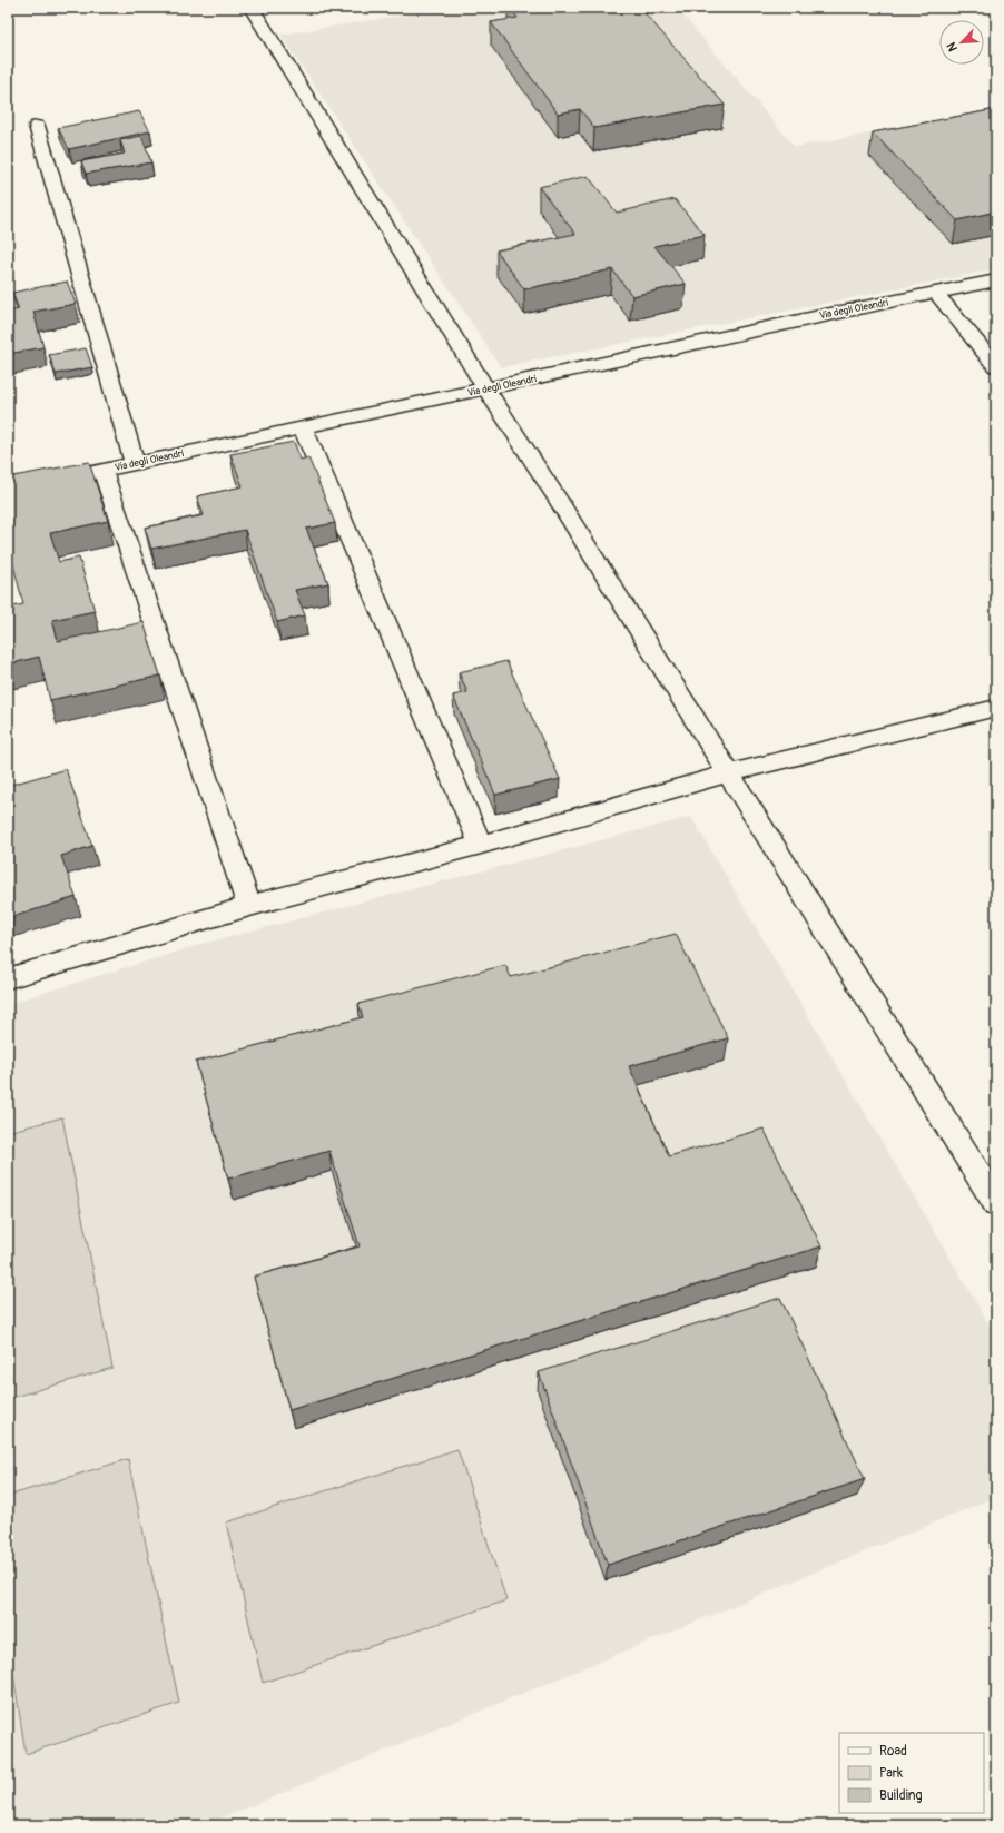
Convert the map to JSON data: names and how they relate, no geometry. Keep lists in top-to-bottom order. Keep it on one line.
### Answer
{"streets":{"street":["Via degli Oleandri"]},"legend":["Road","Park","Building"],"north":"bottom left"}
